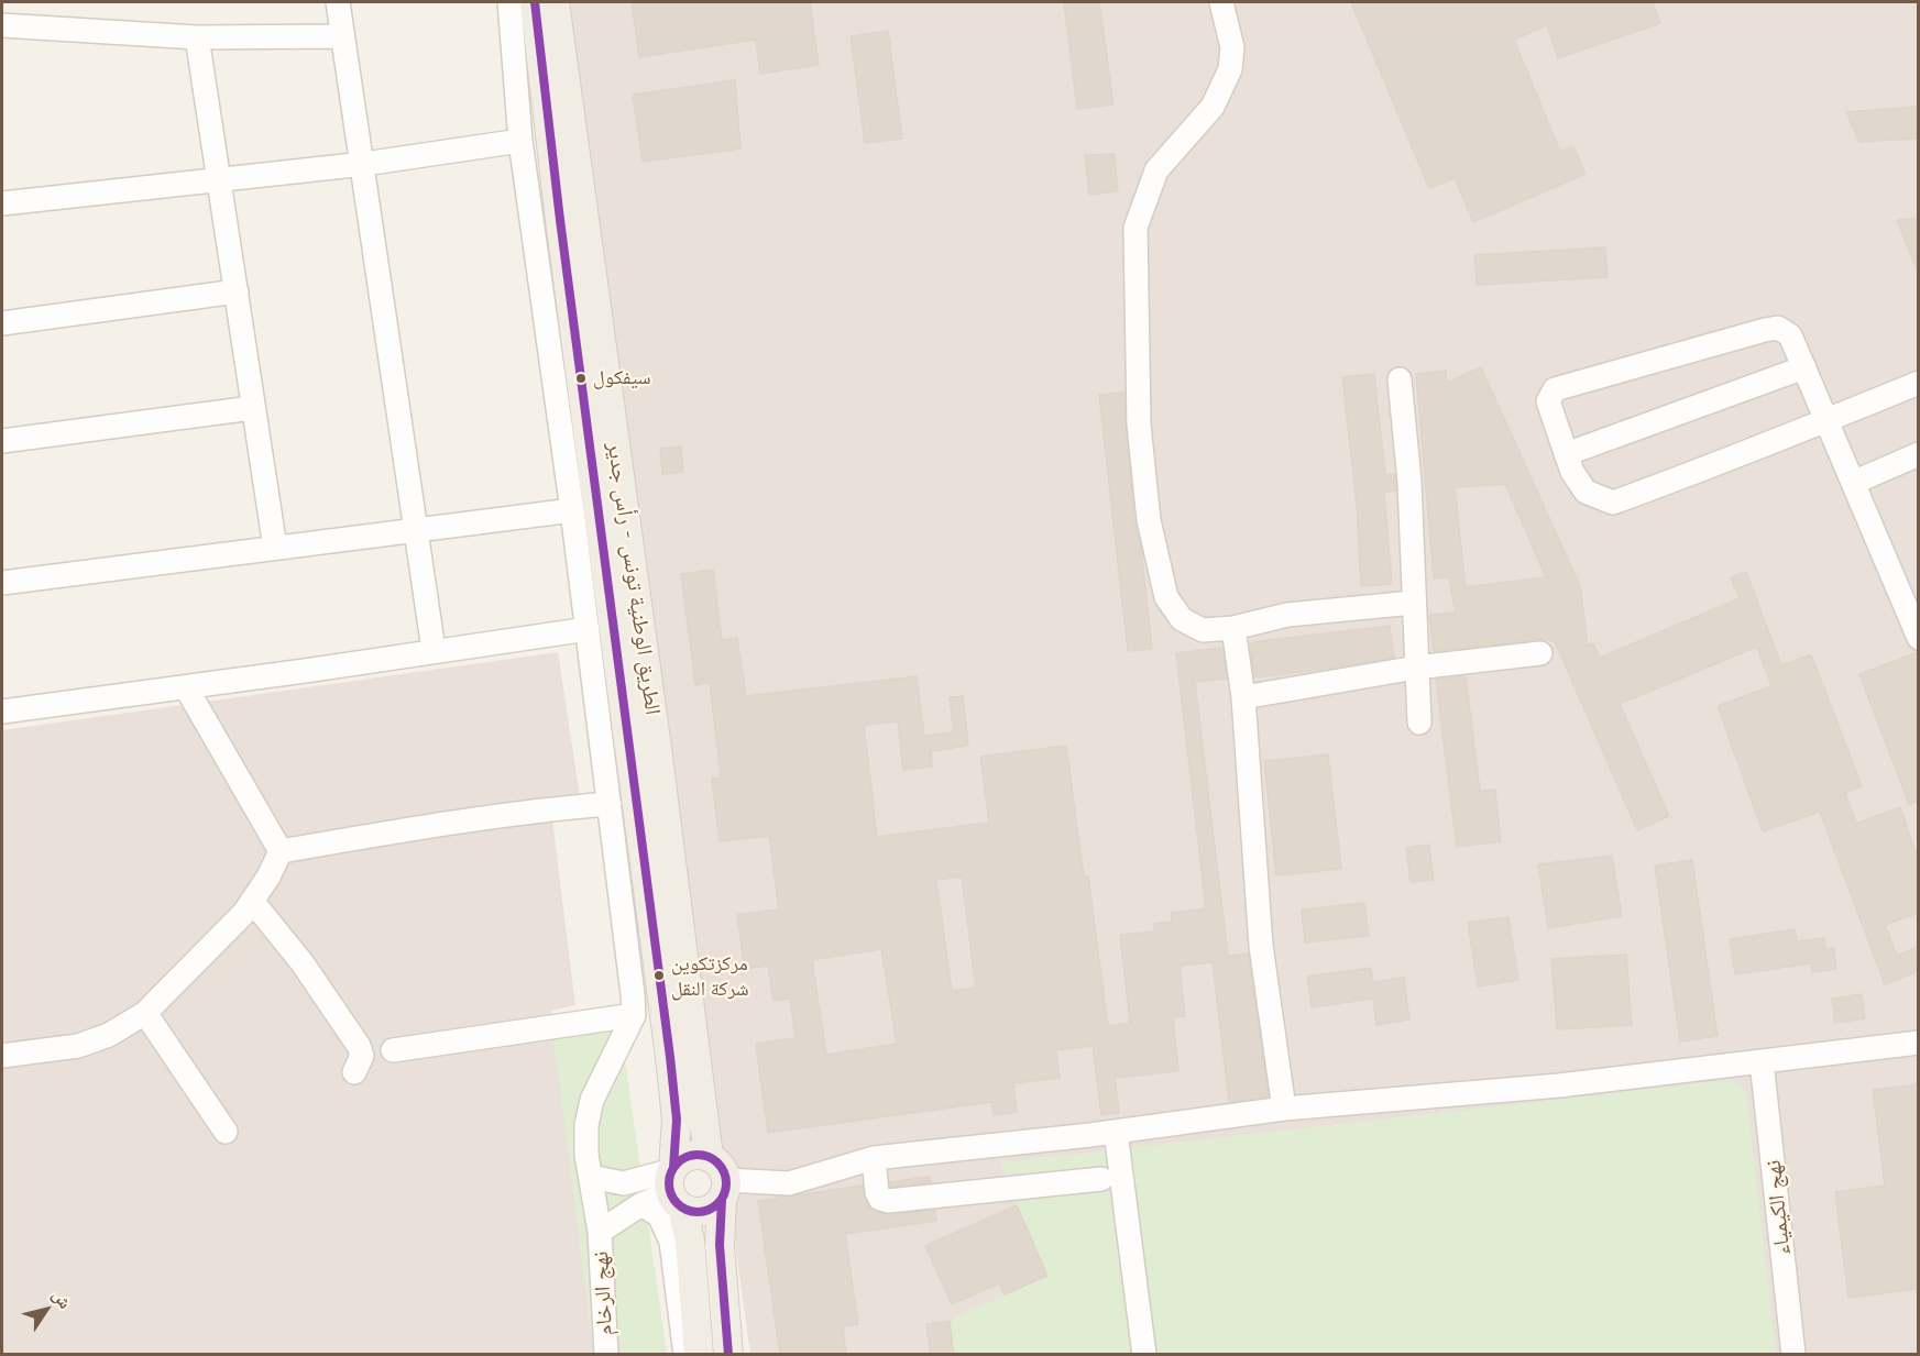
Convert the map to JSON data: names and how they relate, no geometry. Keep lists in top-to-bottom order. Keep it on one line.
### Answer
{"streets":{"main road":["الطريق الوطنية تونس - رأس جدير"],"street":["نهج الكيمياء","نهج الرخام"]},"places":["سيفكول","مركزتكوين شركة النقل"],"north":"top right"}
